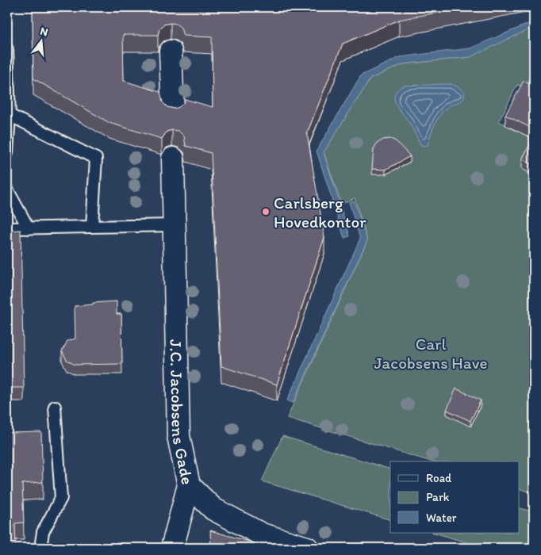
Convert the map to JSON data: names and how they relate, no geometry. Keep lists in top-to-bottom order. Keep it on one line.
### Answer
{"streets":{"street":["J.C. Jacobsens Gade"]},"parks":["Carl Jacobsens Have"],"places":["Carlsberg Hovedkontor"],"legend":["Road","Park","Water"],"north":"top"}
